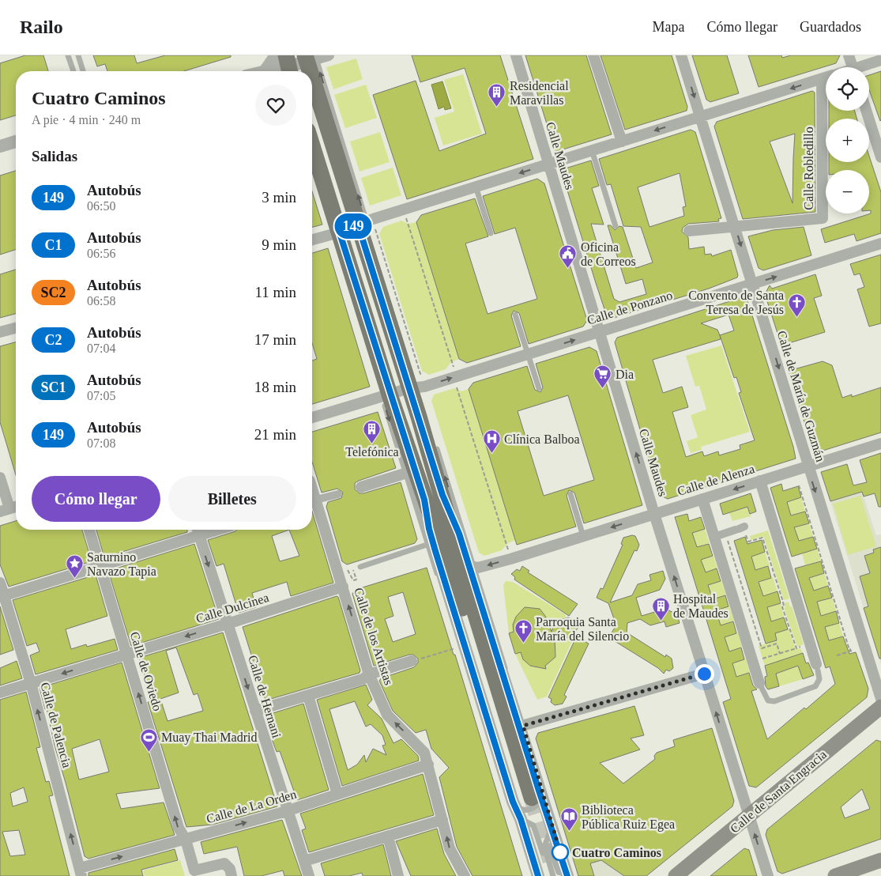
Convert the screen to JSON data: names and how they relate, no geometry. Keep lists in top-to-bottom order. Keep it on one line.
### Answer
{"streets":{"main road":["Calle de Santa Engracia"],"street":["Calle Maudes","Calle Robledillo","Calle de Ponzano","Calle de María de Guzmán","Calle de Alenza","Calle Dulcinea","Calle de los Artistas","Calle de Oviedo","Calle de Hernani","Calle de Palencia","Calle de La Orden"]},"crossings":[["Calle Maudes","Calle de Ponzano"],["Calle Maudes","Calle de Alenza"],["Calle Maudes","Calle de Santa Engracia"],["Calle Robledillo","Calle de María de Guzmán"],["Calle de Ponzano","Calle de María de Guzmán"],["Calle de María de Guzmán","Calle de Alenza"],["Calle Dulcinea","Calle de los Artistas"],["Calle Dulcinea","Calle de Oviedo"],["Calle Dulcinea","Calle de Hernani"],["Calle Dulcinea","Calle de Palencia"],["Calle de los Artistas","Calle de La Orden"],["Calle de Oviedo","Calle de La Orden"],["Calle de Hernani","Calle de La Orden"],["Calle de Palencia","Calle de La Orden"]],"one_way":["Calle de Ponzano","Calle de Alenza","Calle de Oviedo","Calle de Hernani","Calle de Palencia","Calle de La Orden"],"places":{"building":["Residencial Maravillas","Telefónica","Hospital de Maudes"],"public building":["Oficina de Correos"],"church":["Convento de Santa Teresa de Jesús","Parroquia Santa María del Silencio"],"supermarket":["Dia"],"hospital":["Clínica Balboa"],"place":["Saturnino Navazo Tapia"],"sports":["Muay Thai Madrid"],"library":["Biblioteca Pública Ruiz Egea"],"other":["Cuatro Caminos"]},"lines":["bus line 149"],"page":{"header":"Railo","nav":["Mapa","Cómo llegar","Guardados"],"on_map":"149","map_buttons":["+","−"],"heading":[["Cuatro Caminos","A pie · 4 min · 240 m"],"Salidas"],"list":[{"mark":"149","name":"Autobús","note":"06:50","value":"3 min"},{"mark":"C1","name":"Autobús","note":"06:56","value":"9 min"},{"mark":"SC2","name":"Autobús","note":"06:58","value":"11 min"},{"mark":"C2","name":"Autobús","note":"07:04","value":"17 min"},{"mark":"SC1","name":"Autobús","note":"07:05","value":"18 min"},{"mark":"149","name":"Autobús","note":"07:08","value":"21 min"}],"buttons":["Cómo llegar","Billetes"]}}
